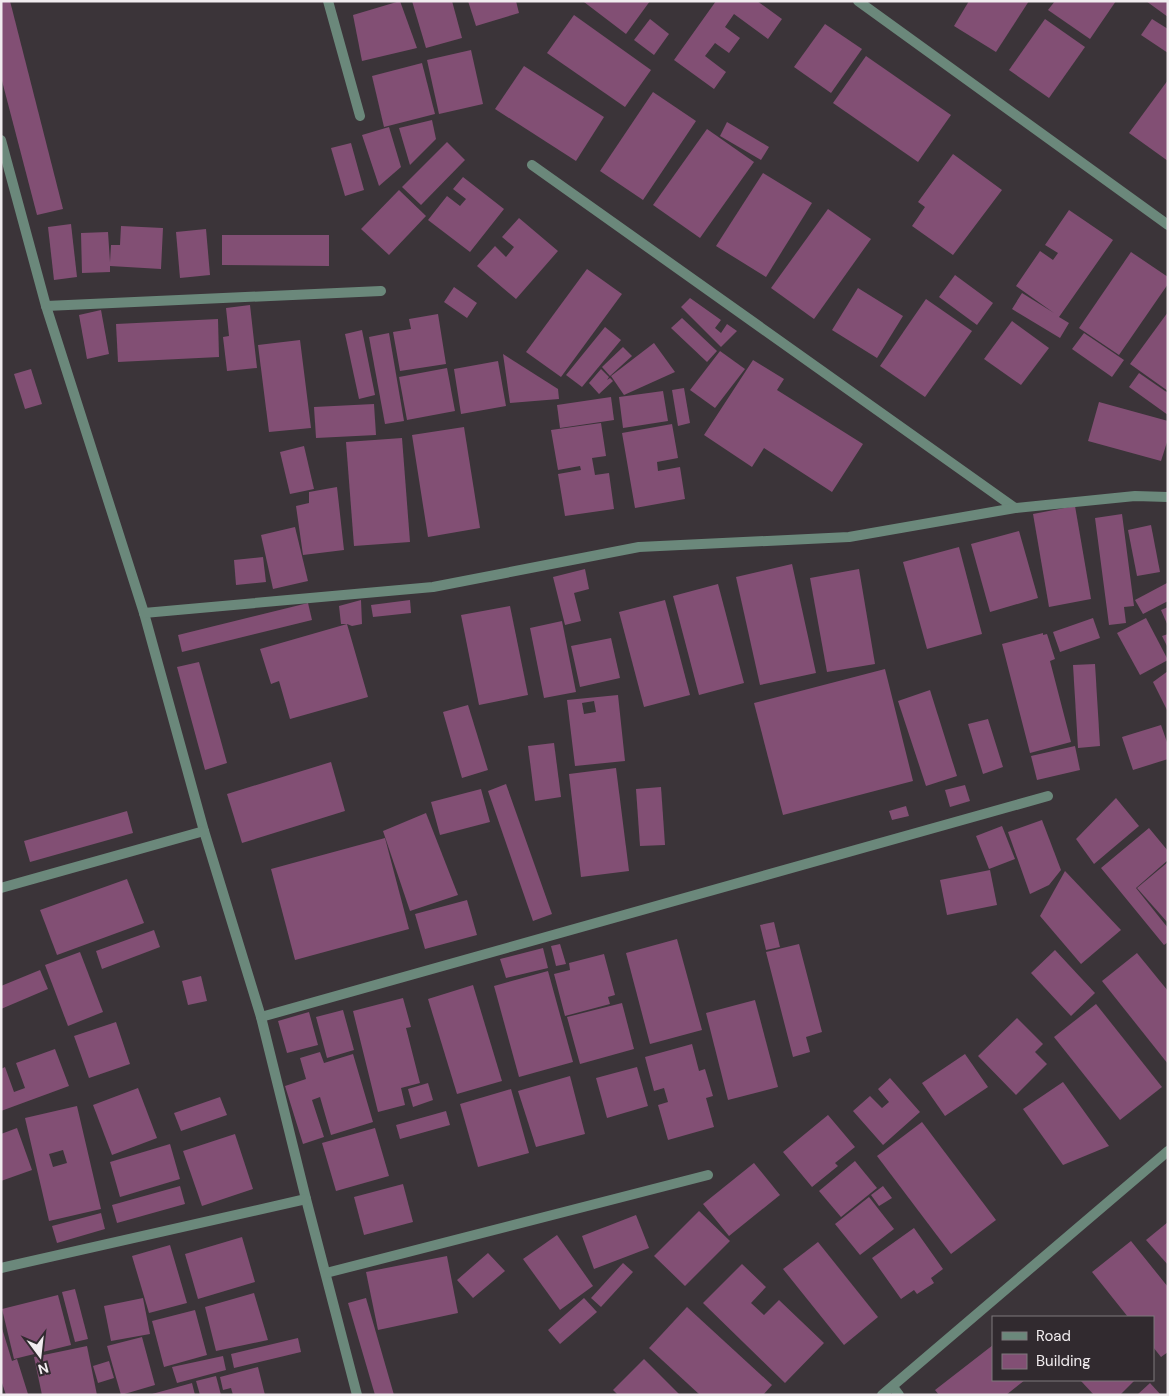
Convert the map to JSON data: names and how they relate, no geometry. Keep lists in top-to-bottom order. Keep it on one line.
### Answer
{"legend":["Road","Building"],"north":"bottom"}
